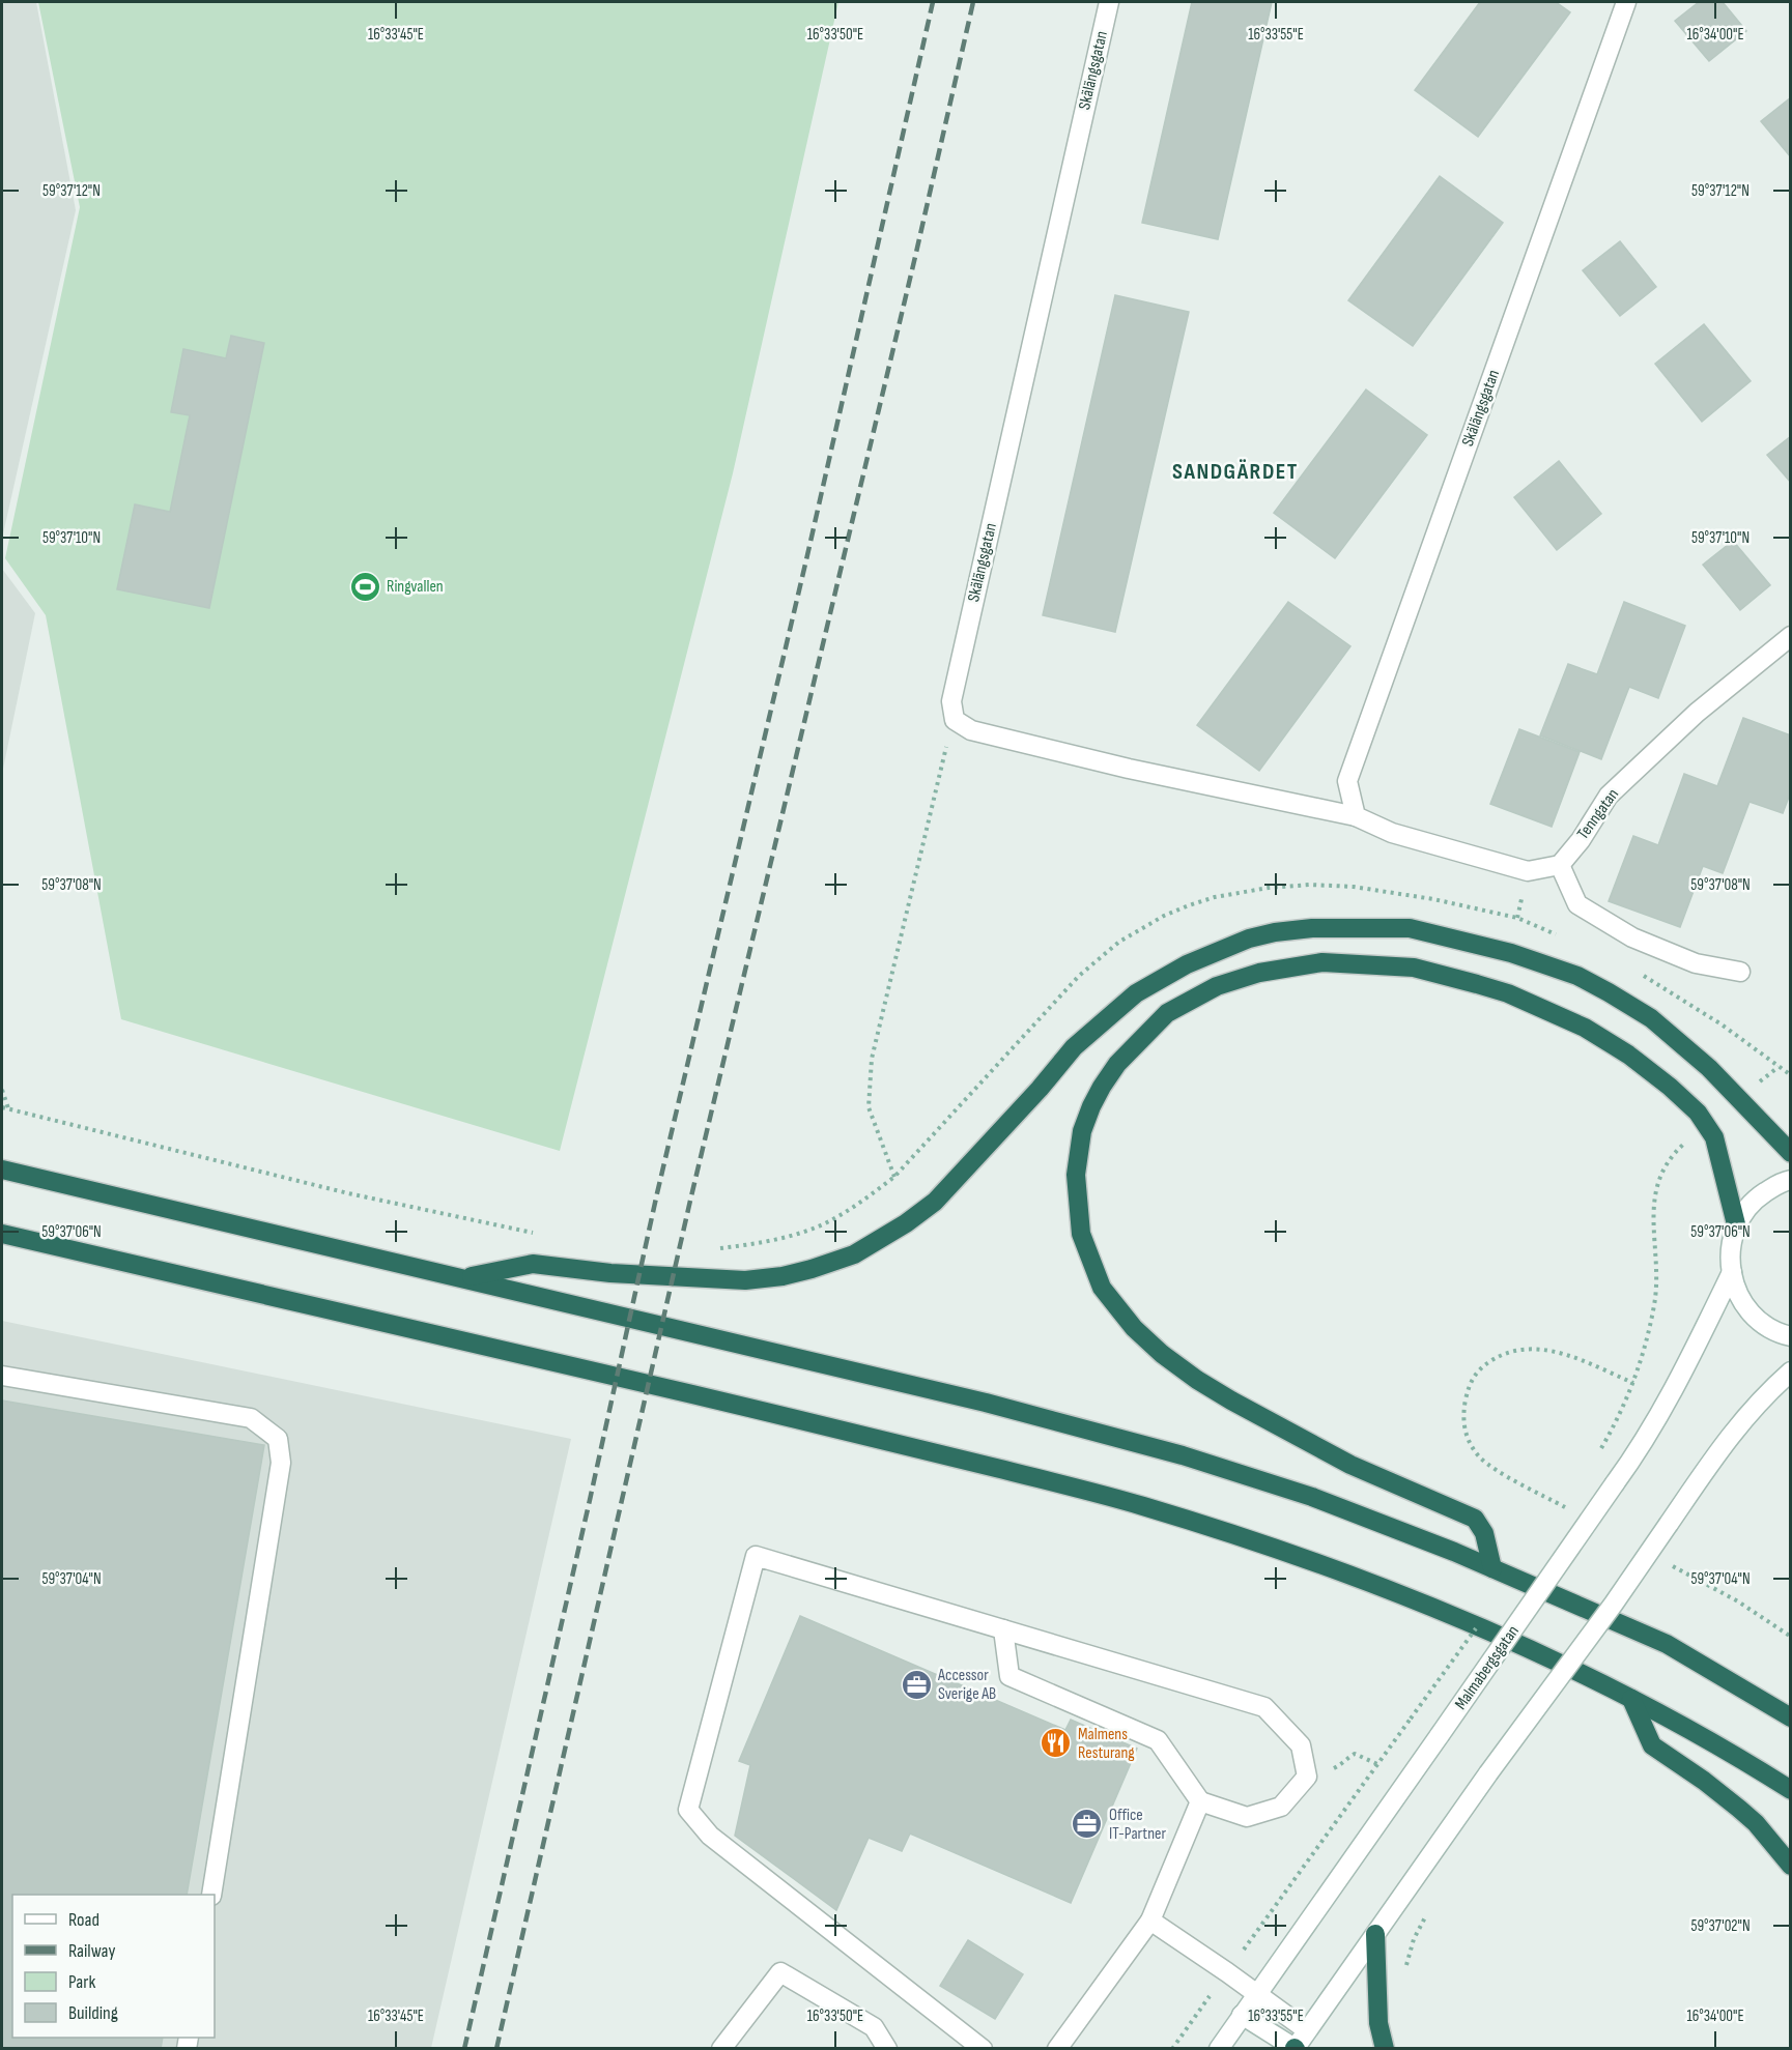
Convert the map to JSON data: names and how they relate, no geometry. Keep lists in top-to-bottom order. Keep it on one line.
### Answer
{"streets":{"street":["Skälängsgatan","Tenngatan","Malmabergsgatan"]},"districts":["SANDGÄRDET"],"places":{"sports":["Ringvallen"],"office":["Accessor Sverige AB","Office IT-Partner"],"restaurant":["Malmens Resturang"]},"legend":["Road","Railway","Park","Building"],"coordinates":["16°33'45\"E","16°33'50\"E","16°33'55\"E","16°34'00\"E","59°37'12\"N","59°37'10\"N","59°37'08\"N","59°37'06\"N","59°37'04\"N","59°37'02\"N"]}
